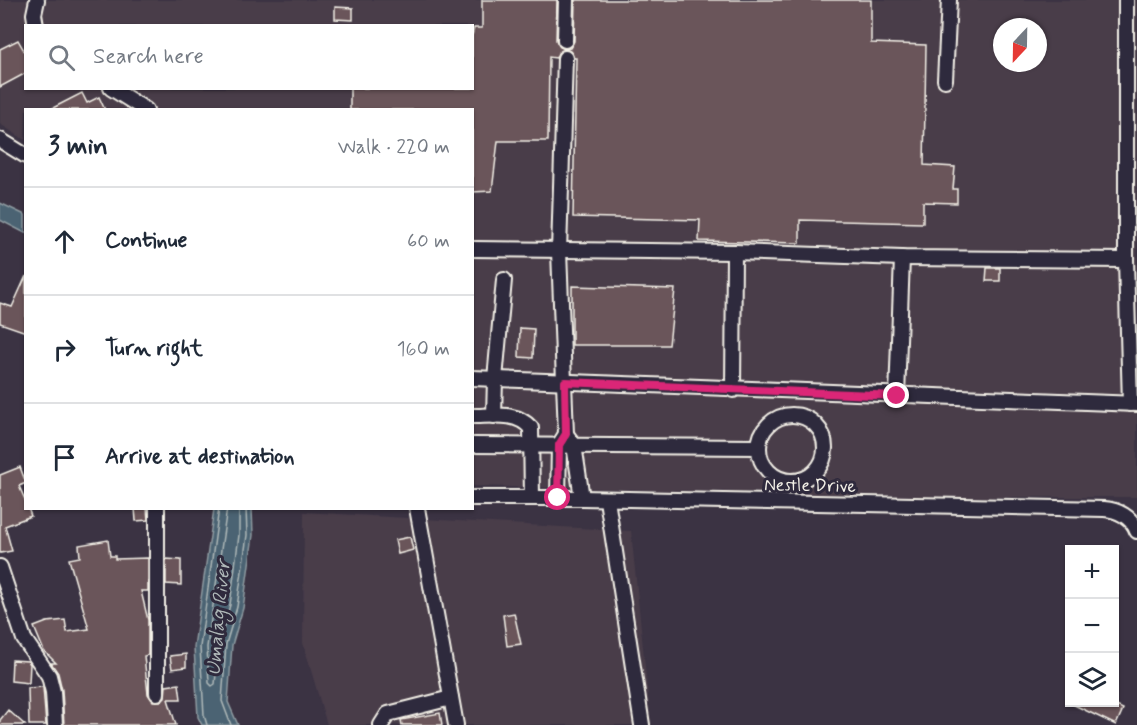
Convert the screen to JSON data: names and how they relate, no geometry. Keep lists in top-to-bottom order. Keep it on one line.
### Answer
{"streets":{"street":["Nestle Drive"]},"water":["Umalag River"],"north":"bottom","page":{"search":"Search here","heading":["3 min","Walk · 220 m"],"list":[["Continue","60 m"],["Turn right","160 m"],"Arrive at destination"],"map_buttons":["+","−"]}}
